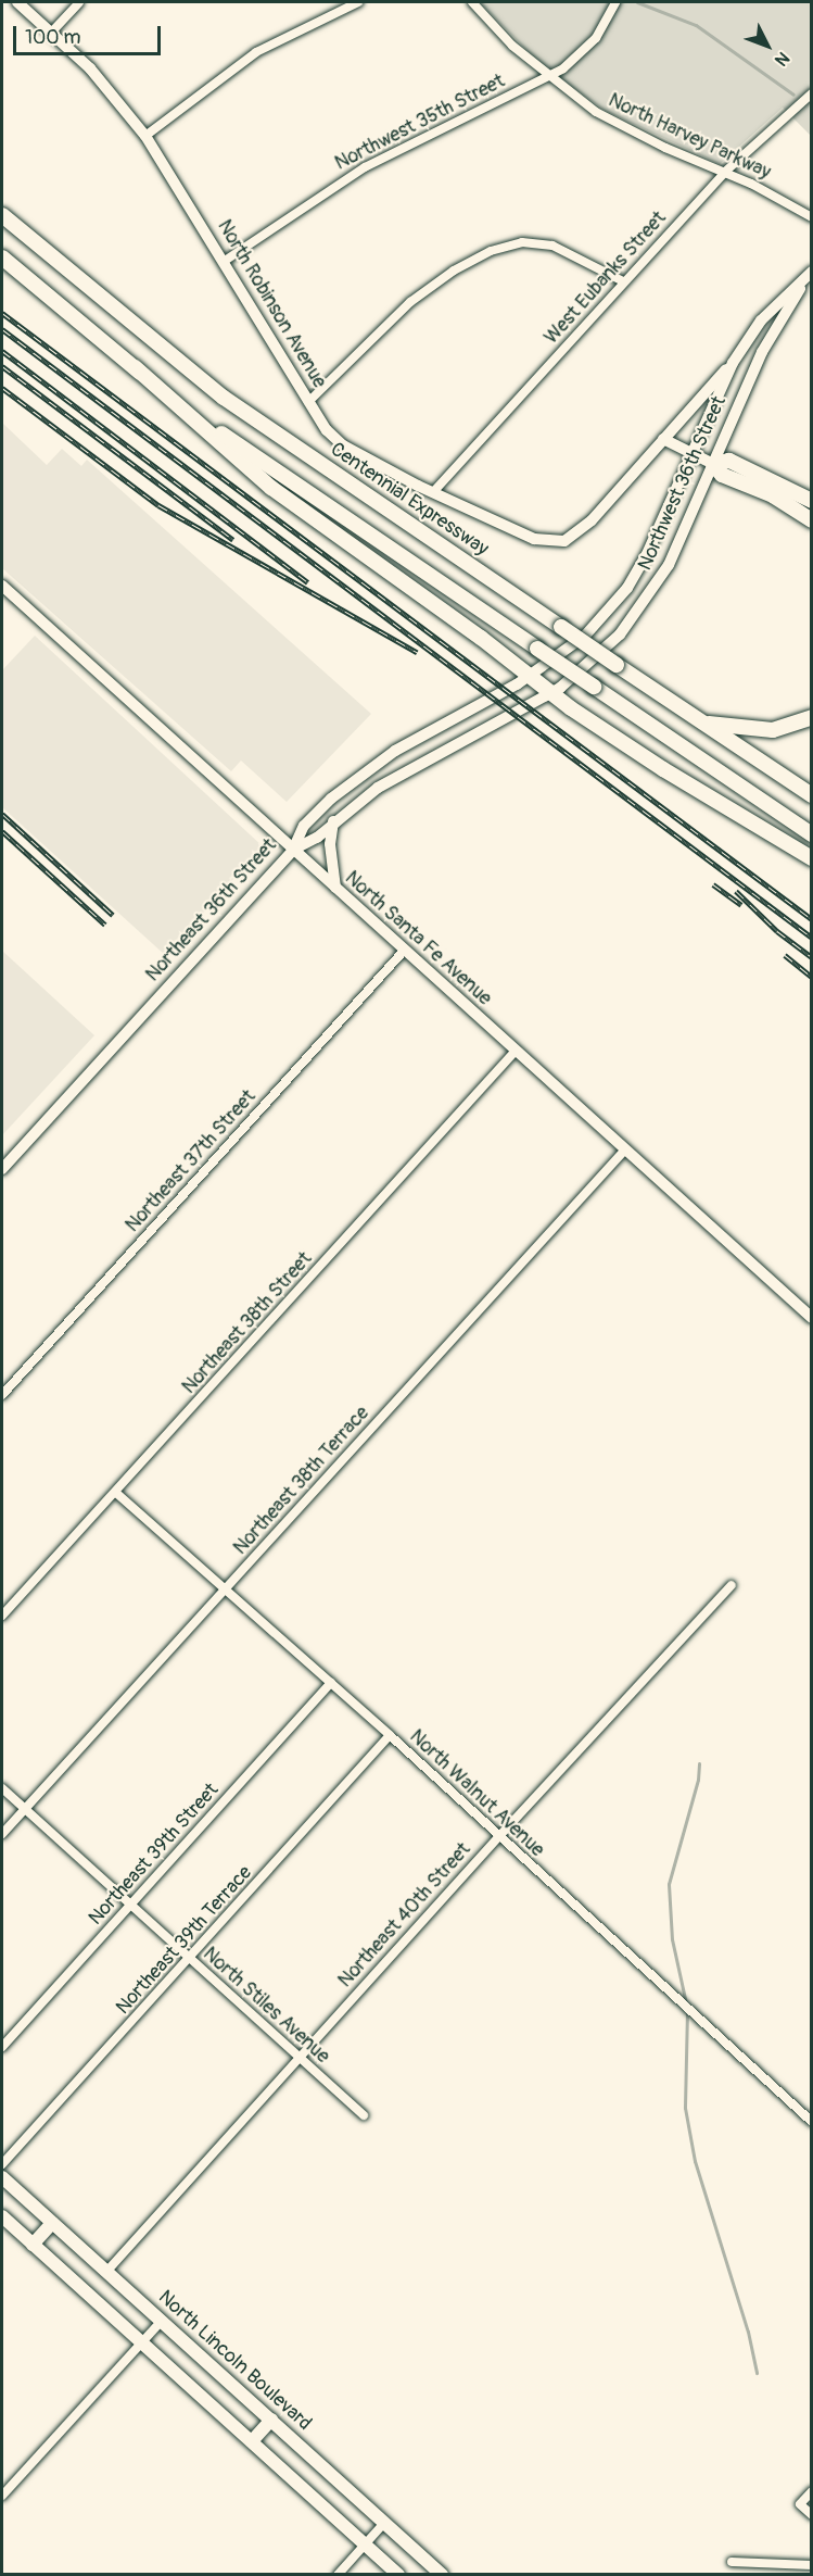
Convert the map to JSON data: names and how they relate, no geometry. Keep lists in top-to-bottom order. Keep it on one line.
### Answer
{"streets":{"highway":["Centennial Expressway"],"main road":["North Robinson Avenue","Northwest 36th Street","Northeast 36th Street","North Santa Fe Avenue","North Lincoln Boulevard"],"street":["Northwest 35th Street","North Harvey Parkway","West Eubanks Street","Northeast 37th Street","Northeast 38th Street","Northeast 38th Terrace","North Walnut Avenue","Northeast 39th Street","Northeast 40th Street","Northeast 39th Terrace","North Stiles Avenue"]},"crossings":[["Northwest 35th Street","North Harvey Parkway"],["Northwest 35th Street","North Robinson Avenue"],["North Harvey Parkway","West Eubanks Street"],["West Eubanks Street","North Robinson Avenue"],["North Robinson Avenue","Northwest 36th Street"],["Northwest 36th Street","Northeast 36th Street"],["Northwest 36th Street","North Santa Fe Avenue"],["Northeast 36th Street","North Santa Fe Avenue"],["North Santa Fe Avenue","Northeast 37th Street"],["North Santa Fe Avenue","Northeast 38th Street"],["North Santa Fe Avenue","Northeast 38th Terrace"],["Northeast 38th Street","North Walnut Avenue"],["Northeast 38th Terrace","North Walnut Avenue"],["Northeast 38th Terrace","North Stiles Avenue"],["North Walnut Avenue","Northeast 39th Street"],["North Walnut Avenue","Northeast 40th Street"],["North Walnut Avenue","Northeast 39th Terrace"],["Northeast 39th Street","North Stiles Avenue"],["Northeast 40th Street","North Stiles Avenue"],["Northeast 40th Street","North Lincoln Boulevard"],["Northeast 39th Terrace","North Stiles Avenue"]],"scale_bar":"100 m","north":"bottom right"}
